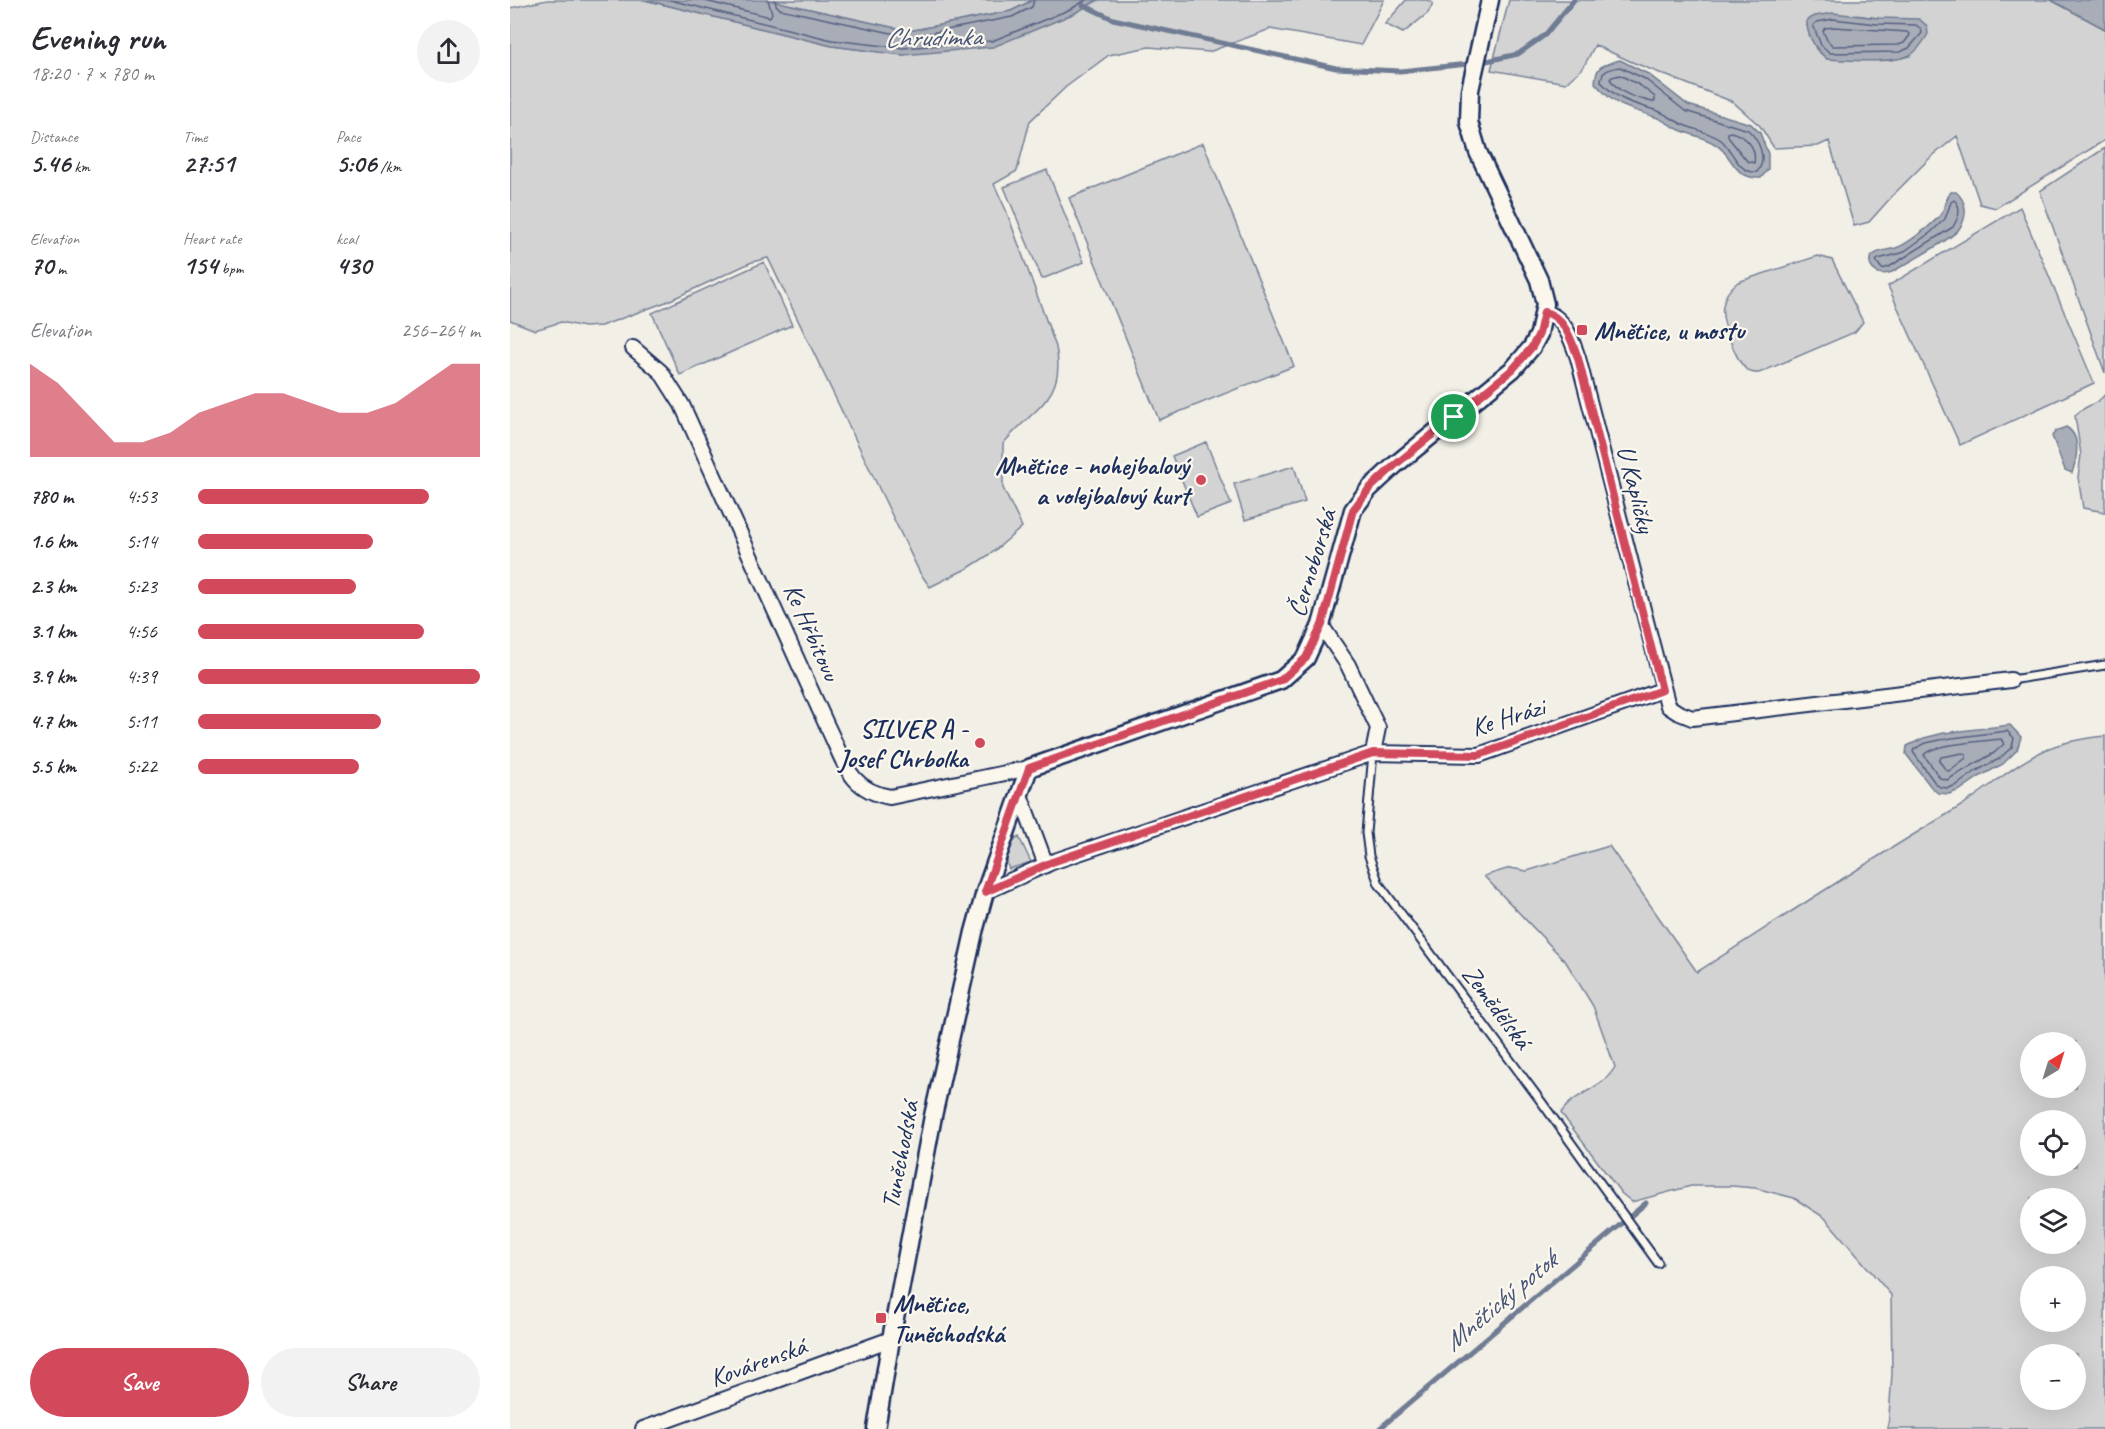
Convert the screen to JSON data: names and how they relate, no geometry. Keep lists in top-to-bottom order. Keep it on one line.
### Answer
{"streets":{"street":["U Kapličky","Černoborská","Ke Hřbitovu","Ke Hrázi","Tuněchodská","Kovárenská"],"lane":["Zemědělská"]},"crossings":[["U Kapličky","Černoborská"],["U Kapličky","Ke Hrázi"],["Černoborská","Ke Hřbitovu"],["Ke Hrázi","Zemědělská"],["Ke Hrázi","Tuněchodská"],["Tuněchodská","Kovárenská"]],"water":["Chrudimka","Mnětický potok"],"places":{"transit":["Mnětice, u mostu","Mnětice, Tuněchodská"],"other":["Mnětice - nohejbalový a volejbalový kurt","SILVER A - Josef Chrbolka"]},"north":"top right","page":{"heading":["Evening run","18:20 · 7 × 780 m"],"stats":[["Distance","5.46 km"],["Time","27:51"],["Pace","5:06 /km"],["Elevation","70 m"],["Heart rate","154 bpm"],["kcal","430"]],"chart":["Elevation","256–264 m"],"list":[{"name":"780 m","note":"4:53"},{"name":"1.6 km","note":"5:14"},{"name":"2.3 km","note":"5:23"},{"name":"3.1 km","note":"4:56"},{"name":"3.9 km","note":"4:39"},{"name":"4.7 km","note":"5:11"},{"name":"5.5 km","note":"5:22"}],"map_buttons":["+","−"],"buttons":["Save","Share"]}}
